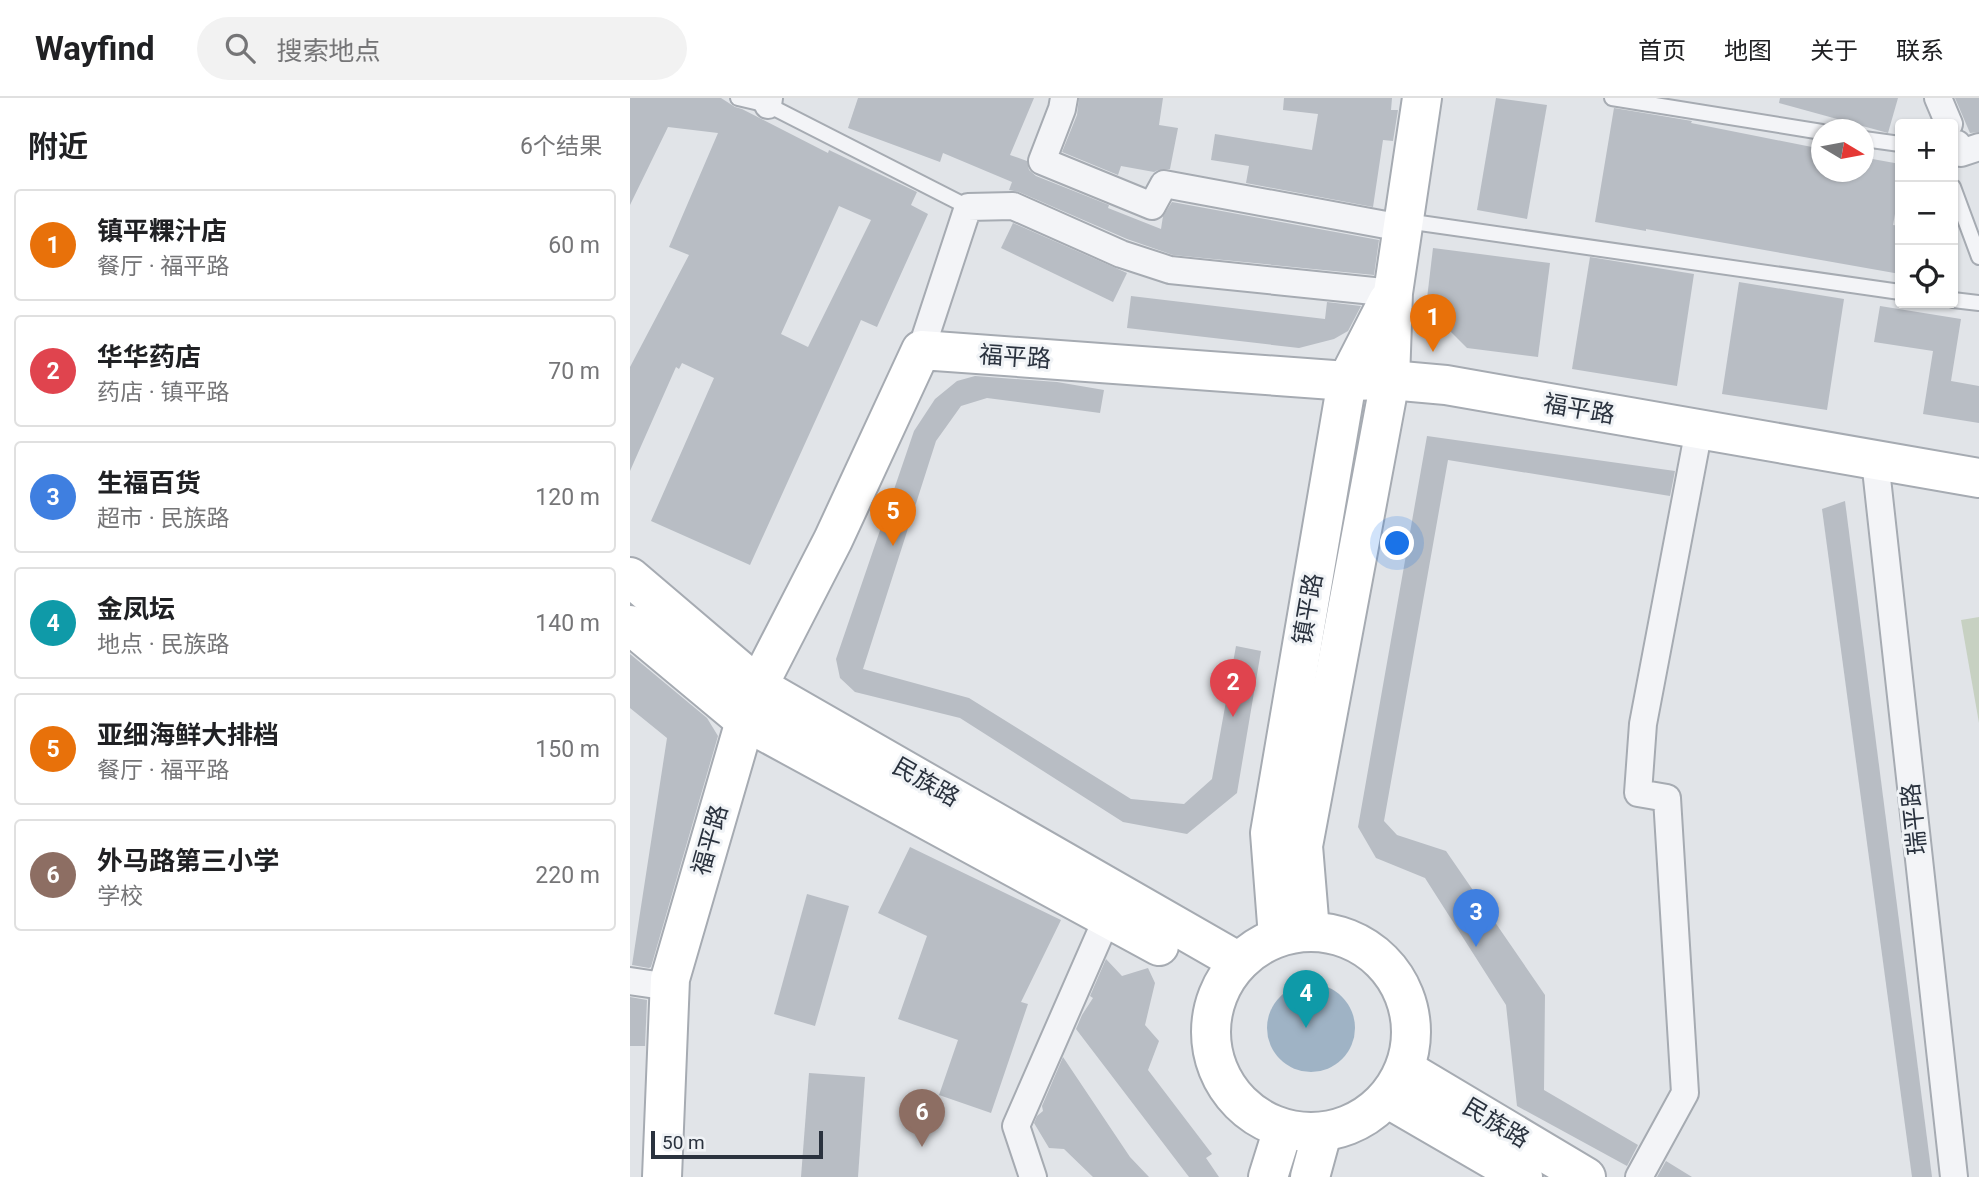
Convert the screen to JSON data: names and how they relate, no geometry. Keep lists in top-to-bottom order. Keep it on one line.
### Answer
{"streets":{"street":["福平路","镇平路","民族路","瑞平路"]},"crossings":[["福平路","镇平路"],["福平路","民族路"],["福平路","瑞平路"],["镇平路","民族路"]],"scale_bar":"50 m","north":"right","page":{"header":"Wayfind","search":"搜索地点","nav":["首页","地图","关于","联系"],"heading":["附近","6个结果"],"map_buttons":["+","−"],"list":[{"mark":"1","name":"镇平粿汁店","note":"餐厅 · 福平路","value":"60 m"},{"mark":"2","name":"华华药店","note":"药店 · 镇平路","value":"70 m"},{"mark":"3","name":"生福百货","note":"超市 · 民族路","value":"120 m"},{"mark":"4","name":"金凤坛","note":"地点 · 民族路","value":"140 m"},{"mark":"5","name":"亚细海鲜大排档","note":"餐厅 · 福平路","value":"150 m"},{"mark":"6","name":"外马路第三小学","note":"学校","value":"220 m"}],"pins":["1","5","2","3","4","6"],"scale":"50 m"}}
